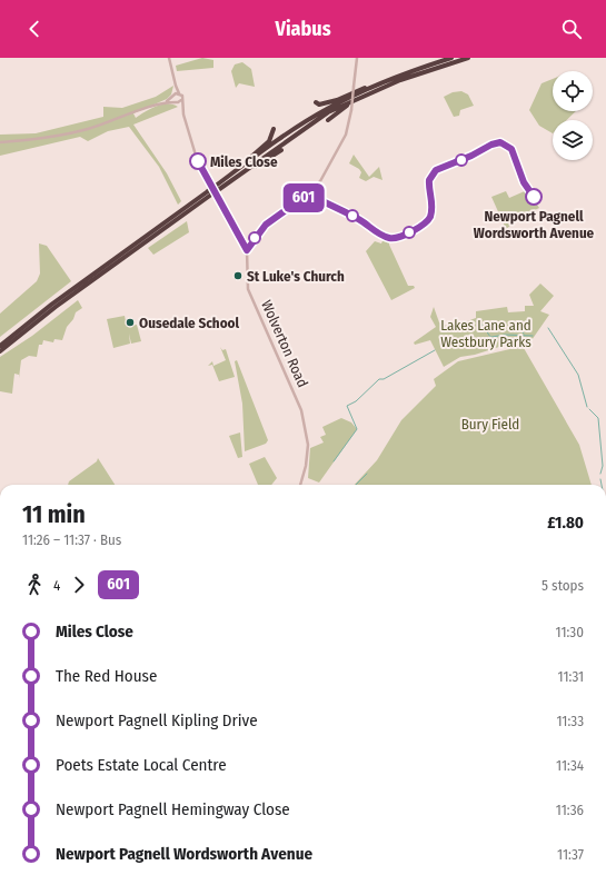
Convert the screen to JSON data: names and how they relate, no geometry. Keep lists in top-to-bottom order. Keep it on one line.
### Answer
{"streets":{"street":["Wolverton Road"]},"parks":["Lakes Lane and Westbury Parks","Bury Field"],"places":["Miles Close","Newport Pagnell Wordsworth Avenue","St Luke's Church","Ousedale School"],"lines":["bus line 601"],"page":{"header":"Viabus","on_map":"601","heading":["11 min","11:26 – 11:37 · Bus","£1.80"],"legs":["4","601","5 stops"],"list":[{"name":"Miles Close","value":"11:30"},{"name":"The Red House","value":"11:31"},{"name":"Newport Pagnell Kipling Drive","value":"11:33"},{"name":"Poets Estate Local Centre","value":"11:34"},{"name":"Newport Pagnell Hemingway Close","value":"11:36"},{"name":"Newport Pagnell Wordsworth Avenue","value":"11:37"}]}}
